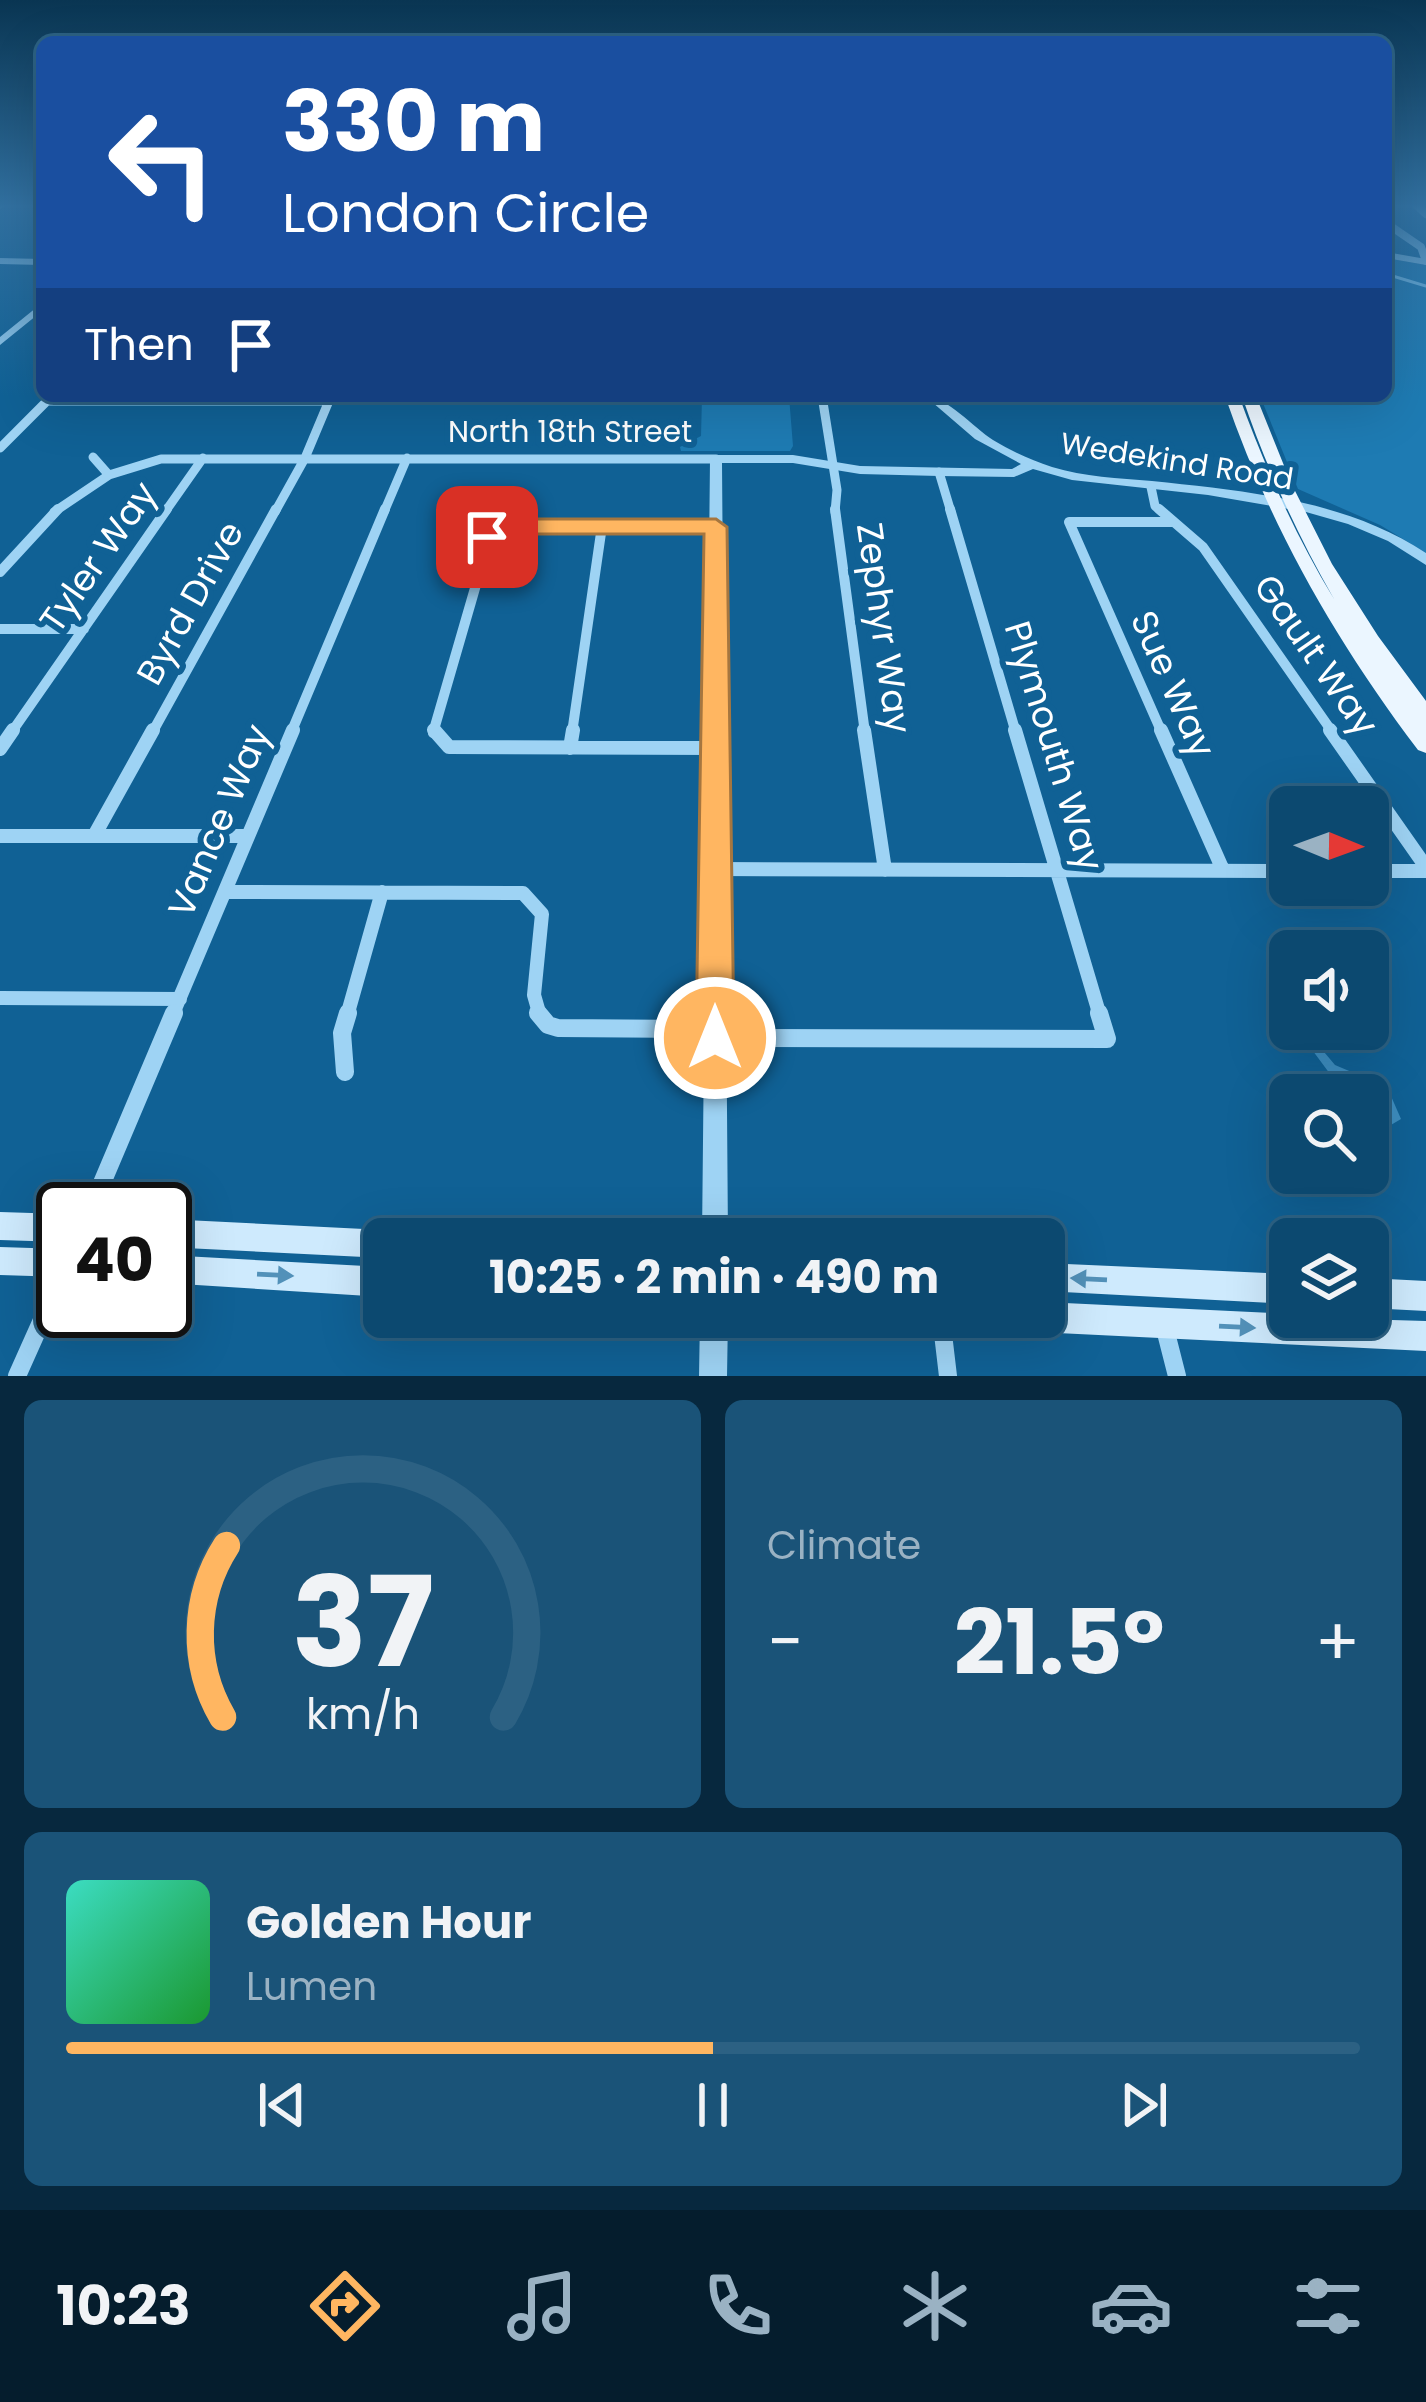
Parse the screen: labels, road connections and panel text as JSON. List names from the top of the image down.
{
  "streets": {
    "street": [
      "North 18th Street",
      "Wedekind Road",
      "Tyler Way",
      "Byrd Drive",
      "Zephyr Way",
      "Gault Way",
      "Sue Way",
      "Plymouth Way",
      "Vance Way"
    ]
  },
  "crossings": [
    ["North 18th Street", "Wedekind Road"],
    ["North 18th Street", "Tyler Way"],
    ["North 18th Street", "Byrd Drive"],
    ["North 18th Street", "Zephyr Way"],
    ["North 18th Street", "Plymouth Way"],
    ["North 18th Street", "Vance Way"],
    ["Wedekind Road", "Gault Way"],
    ["Gault Way", "Sue Way"]
  ],
  "north": "right",
  "page": {
    "turn": ["330 m", "London Circle"],
    "then": "Then",
    "limit": "40",
    "trip": "10:25 · 2 min · 490 m",
    "tile": "Climate",
    "heat": ["−", "21.5°", "+"],
    "song": ["Golden Hour", "Lumen"],
    "tabs": "10:23",
    "gauge": ["37", "km/h"]
  }
}
